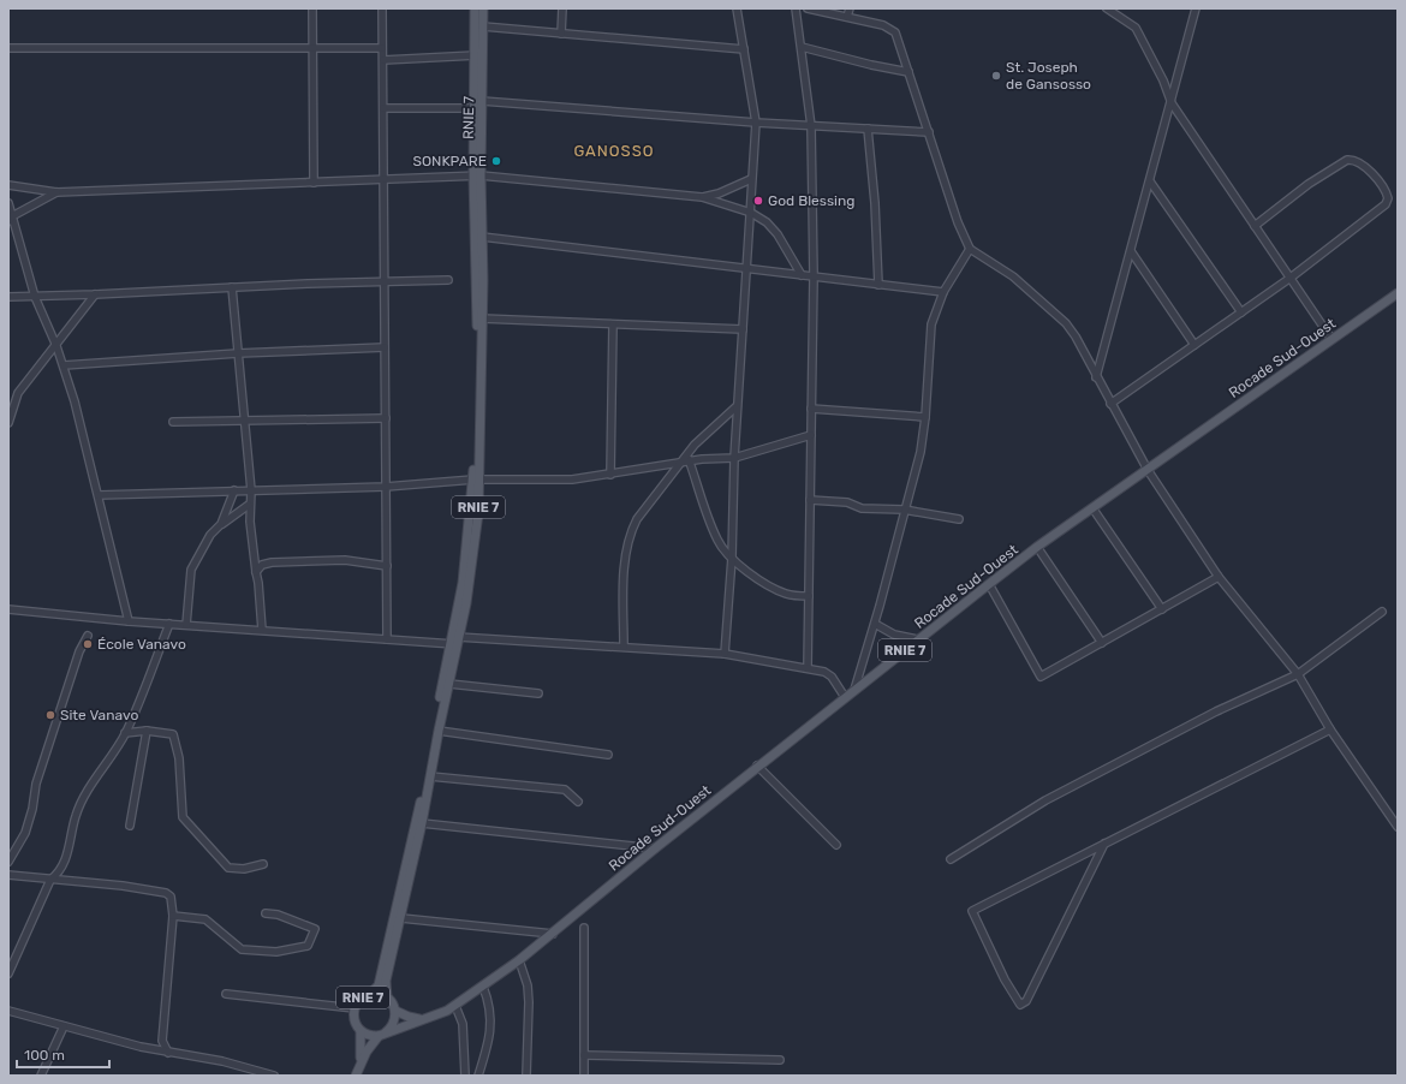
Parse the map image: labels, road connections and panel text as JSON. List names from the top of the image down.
{
  "streets": {
    "main road": ["RNIE 7", "Rocade Sud-Ouest"]
  },
  "crossings": [
    ["RNIE 7", "Rocade Sud-Ouest"]
  ],
  "districts": ["GANOSSO"],
  "places": [
    "St. Joseph de Gansosso",
    "SONKPARE",
    "God Blessing",
    "École Vanavo",
    "Site Vanavo"
  ],
  "scale_bar": "100 m"
}
